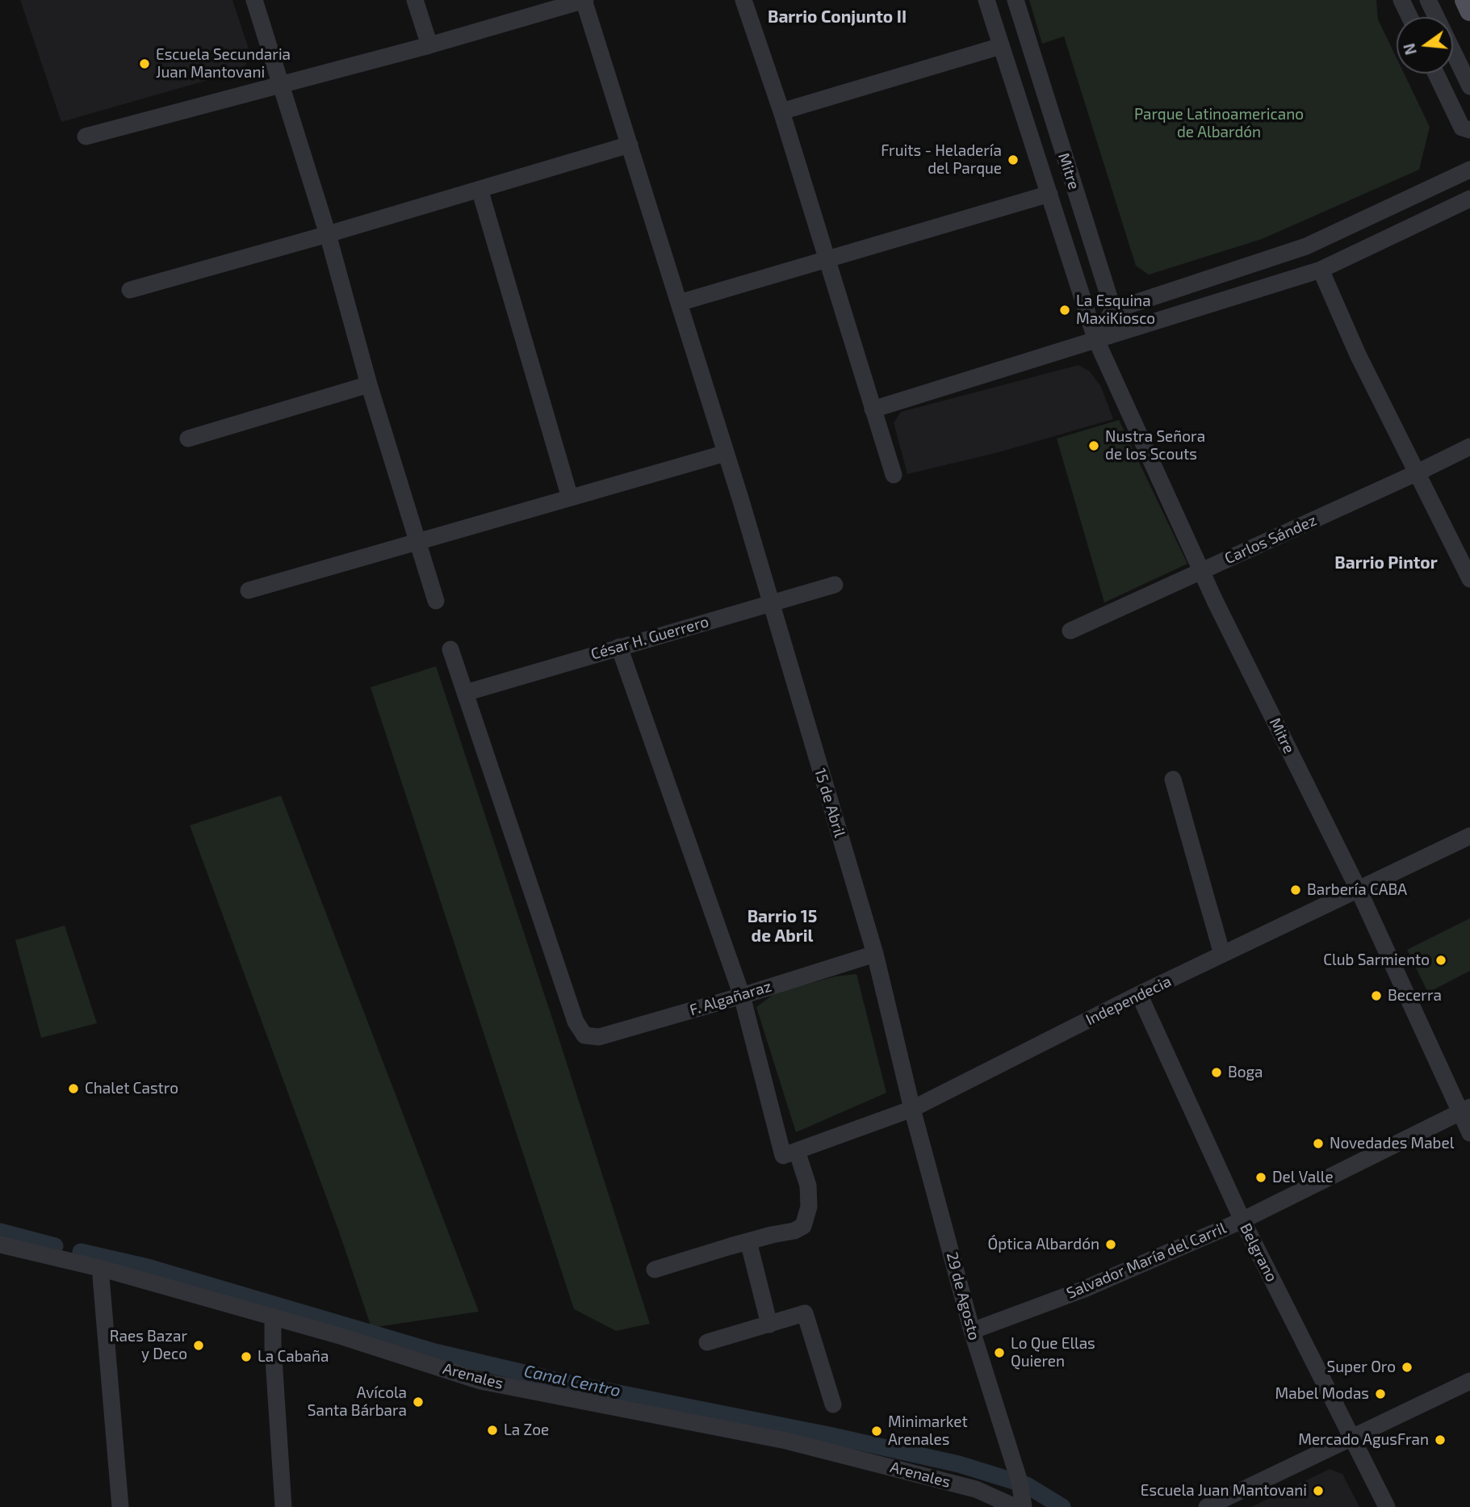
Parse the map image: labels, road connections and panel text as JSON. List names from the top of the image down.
{
  "streets": {
    "street": [
      "Mitre",
      "Carlos Sández",
      "César H. Guerrero",
      "15 de Abril",
      "F. Algañaraz",
      "Independecia",
      "Belgrano",
      "Salvador María del Carril",
      "29 de Agosto",
      "Arenales"
    ]
  },
  "crossings": [
    ["Mitre", "Carlos Sández"],
    ["Mitre", "Independecia"],
    ["Mitre", "Salvador María del Carril"],
    ["César H. Guerrero", "15 de Abril"],
    ["César H. Guerrero", "F. Algañaraz"],
    ["15 de Abril", "F. Algañaraz"],
    ["15 de Abril", "Independecia"],
    ["15 de Abril", "29 de Agosto"],
    ["Independecia", "Belgrano"],
    ["Independecia", "29 de Agosto"],
    ["Belgrano", "Salvador María del Carril"],
    ["Salvador María del Carril", "29 de Agosto"]
  ],
  "districts": ["Barrio Conjunto II", "Barrio Pintor", "Barrio 15 de Abril"],
  "water": ["Canal Centro"],
  "parks": ["Parque Latinoamericano de Albardón"],
  "places": [
    "Escuela Secundaria Juan Mantovani",
    "Fruits - Heladería del Parque",
    "La Esquina MaxiKiosco",
    "Nustra Señora de los Scouts",
    "Barbería CABA",
    "Club Sarmiento",
    "Becerra",
    "Boga",
    "Chalet Castro",
    "Novedades Mabel",
    "Del Valle",
    "Óptica Albardón",
    "Raes Bazar y Deco",
    "Lo Que Ellas Quieren",
    "La Cabaña",
    "Super Oro",
    "Mabel Modas",
    "Avícola Santa Bárbara",
    "La Zoe",
    "Minimarket Arenales",
    "Mercado AgusFran",
    "Escuela Juan Mantovani"
  ],
  "north": "left"
}
